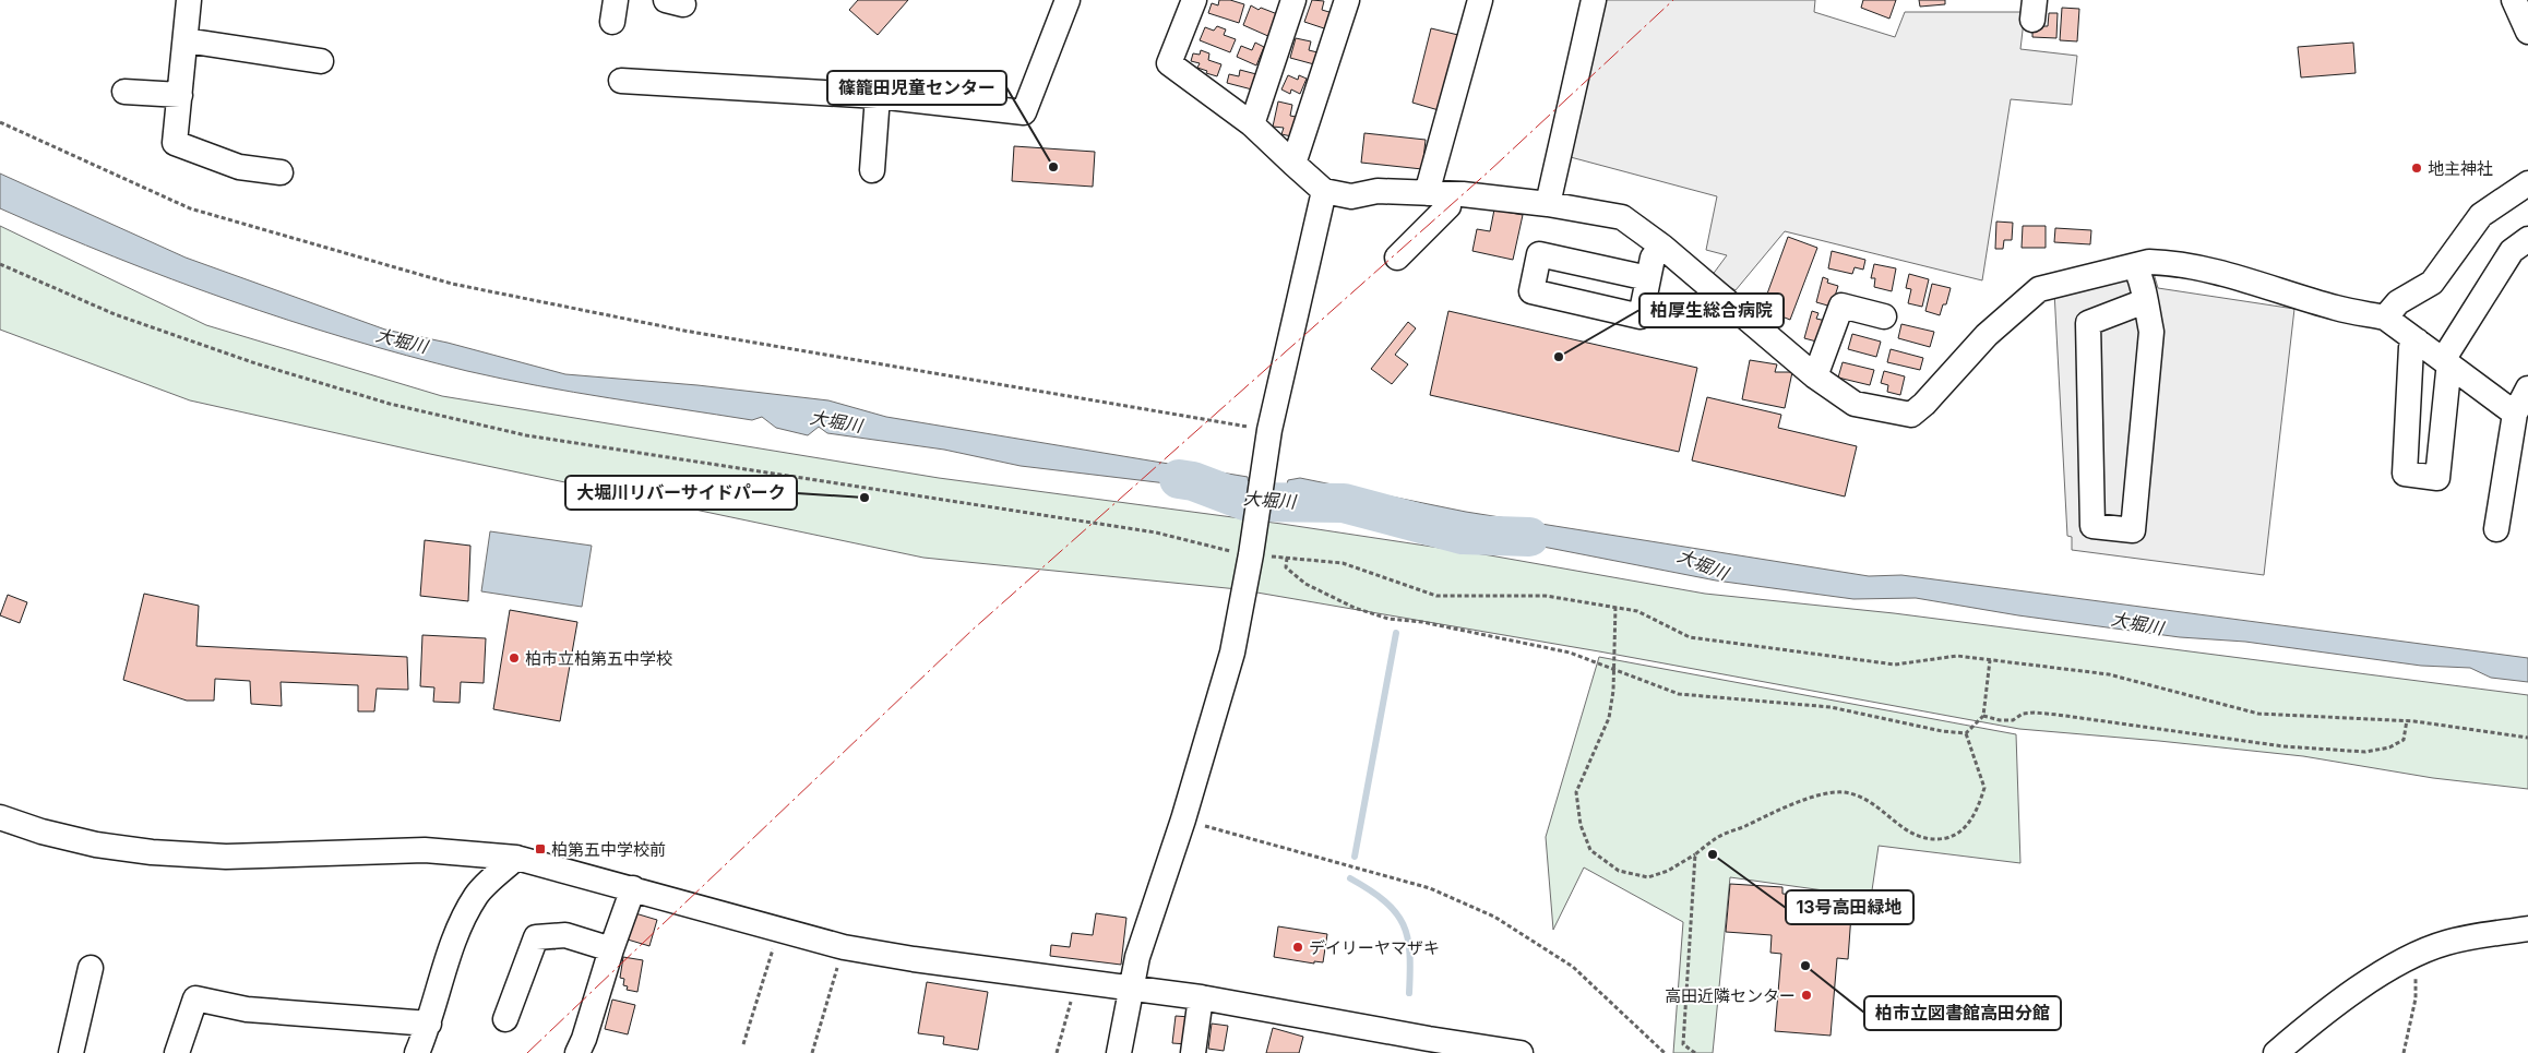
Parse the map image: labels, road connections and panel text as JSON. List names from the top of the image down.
{
  "water": ["大堀川"],
  "places": {
    "other": [
      "篠籠田児童センター",
      "地主神社",
      "柏厚生総合病院",
      "大堀川リバーサイドパーク",
      "柏市立柏第五中学校",
      "13号高田緑地",
      "デイリーヤマザキ",
      "柏市立図書館高田分館",
      "高田近隣センター"
    ],
    "transit": ["柏第五中学校前"]
  }
}
